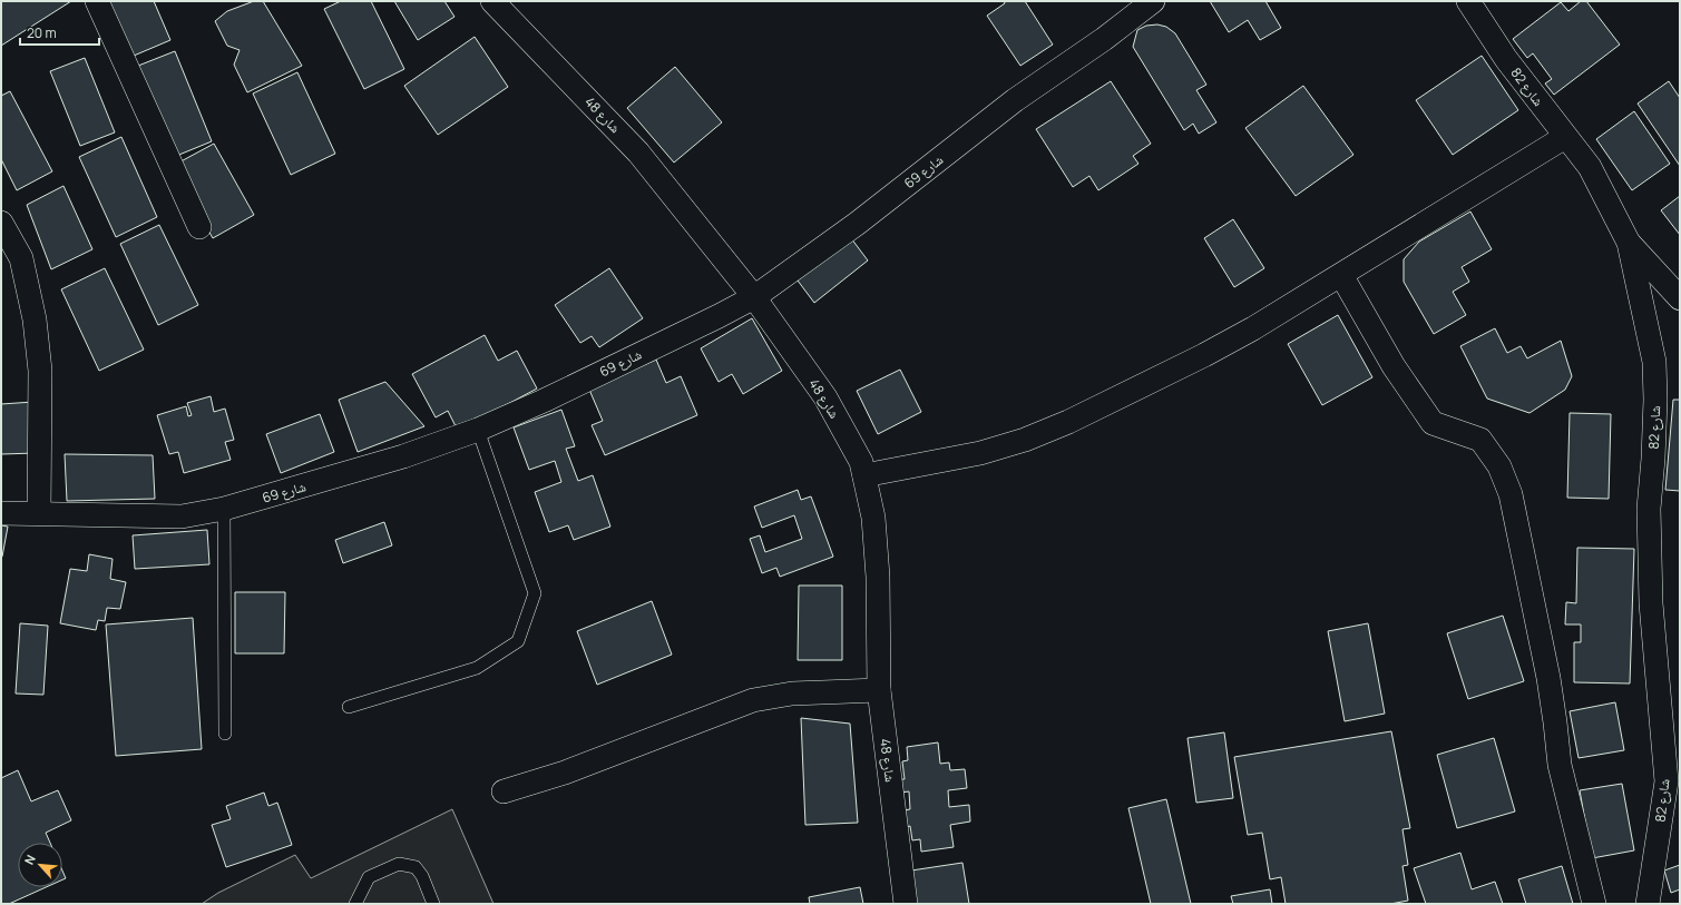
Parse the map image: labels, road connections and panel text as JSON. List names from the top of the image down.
{
  "streets": {
    "street": ["شارع 82", "شارع 48", "شارع 69"]
  },
  "crossings": [
    ["شارع 48", "شارع 69"]
  ],
  "scale_bar": "20 m",
  "north": "top left"
}
